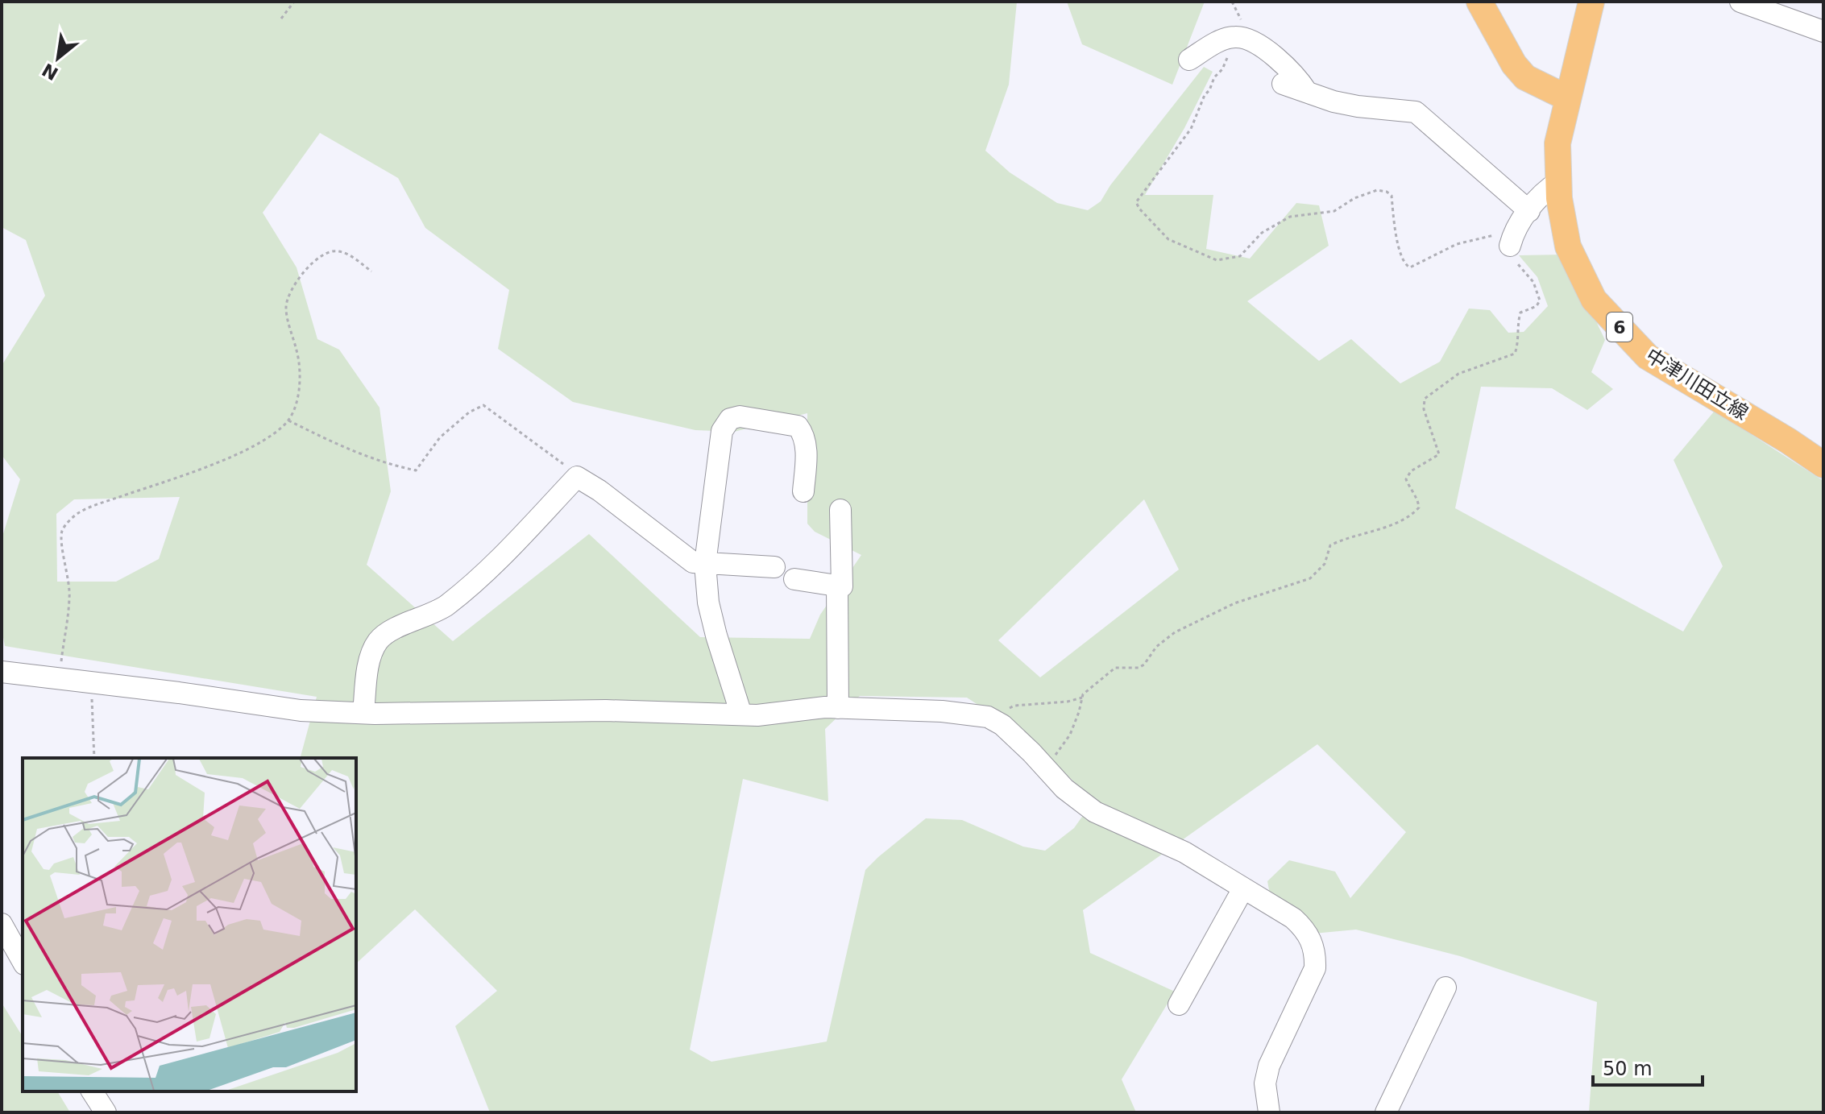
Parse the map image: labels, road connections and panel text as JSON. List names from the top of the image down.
{
  "streets": {
    "main road": ["6", "中津川田立線"]
  },
  "scale_bar": "50 m",
  "north": "bottom left"
}
